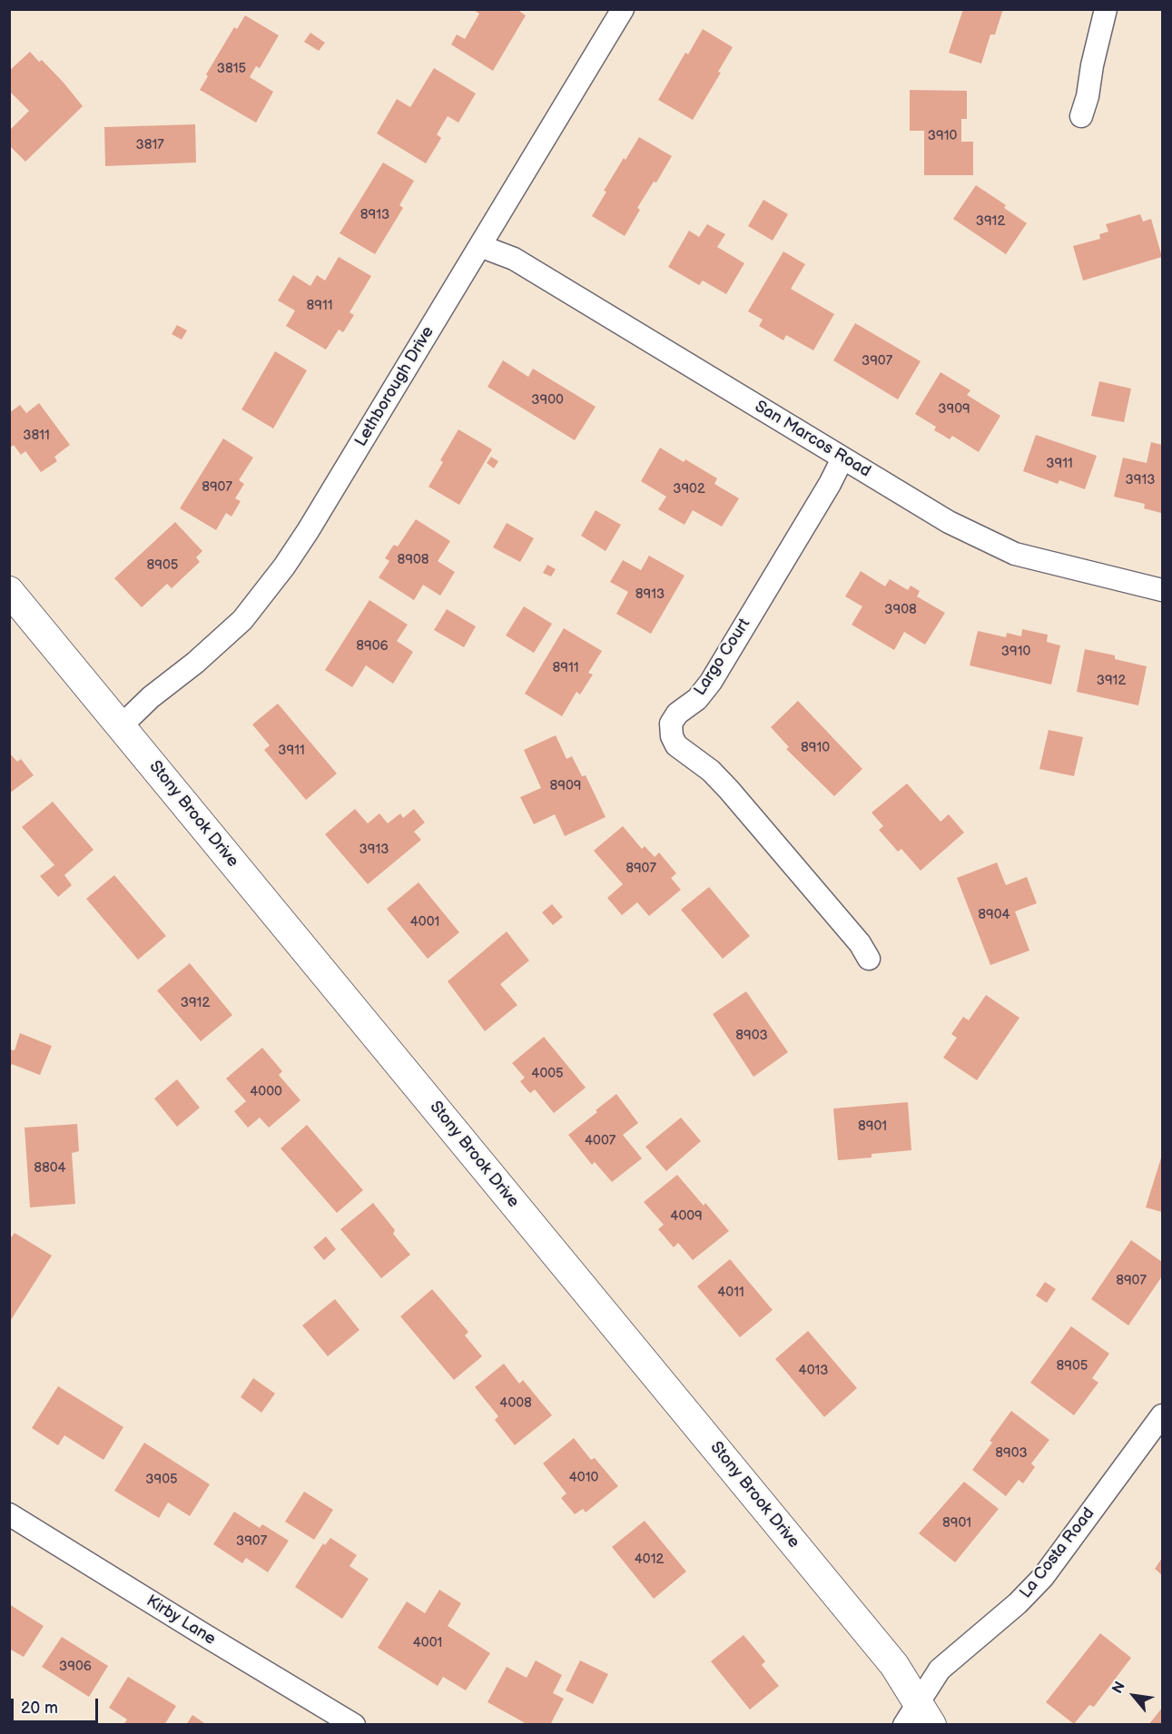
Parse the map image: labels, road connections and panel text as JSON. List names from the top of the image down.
{
  "streets": {
    "street": [
      "Lethborough Drive",
      "San Marcos Road",
      "Largo Court",
      "Stony Brook Drive",
      "La Costa Road",
      "Kirby Lane"
    ]
  },
  "crossings": [
    ["Lethborough Drive", "San Marcos Road"],
    ["Lethborough Drive", "Stony Brook Drive"],
    ["San Marcos Road", "Largo Court"],
    ["Stony Brook Drive", "La Costa Road"]
  ],
  "house_numbers": [
    "3815",
    "3910",
    "3817",
    "8913",
    "3912",
    "8911",
    "3907",
    "3900",
    "3909",
    "3811",
    "3911",
    "3913",
    "8907",
    "3902",
    "8908",
    "8905",
    "8913",
    "3908",
    "8906",
    "3910",
    "8911",
    "3912",
    "8910",
    "3911",
    "8909",
    "3913",
    "8907",
    "8904",
    "4001",
    "3912",
    "8903",
    "4005",
    "4000",
    "8901",
    "4007",
    "8804",
    "4009",
    "8907",
    "4011",
    "8905",
    "4013",
    "4008",
    "8903",
    "4010",
    "3905",
    "8901",
    "3907",
    "4012",
    "4001",
    "3906"
  ],
  "scale_bar": "20 m",
  "north": "top left"
}
